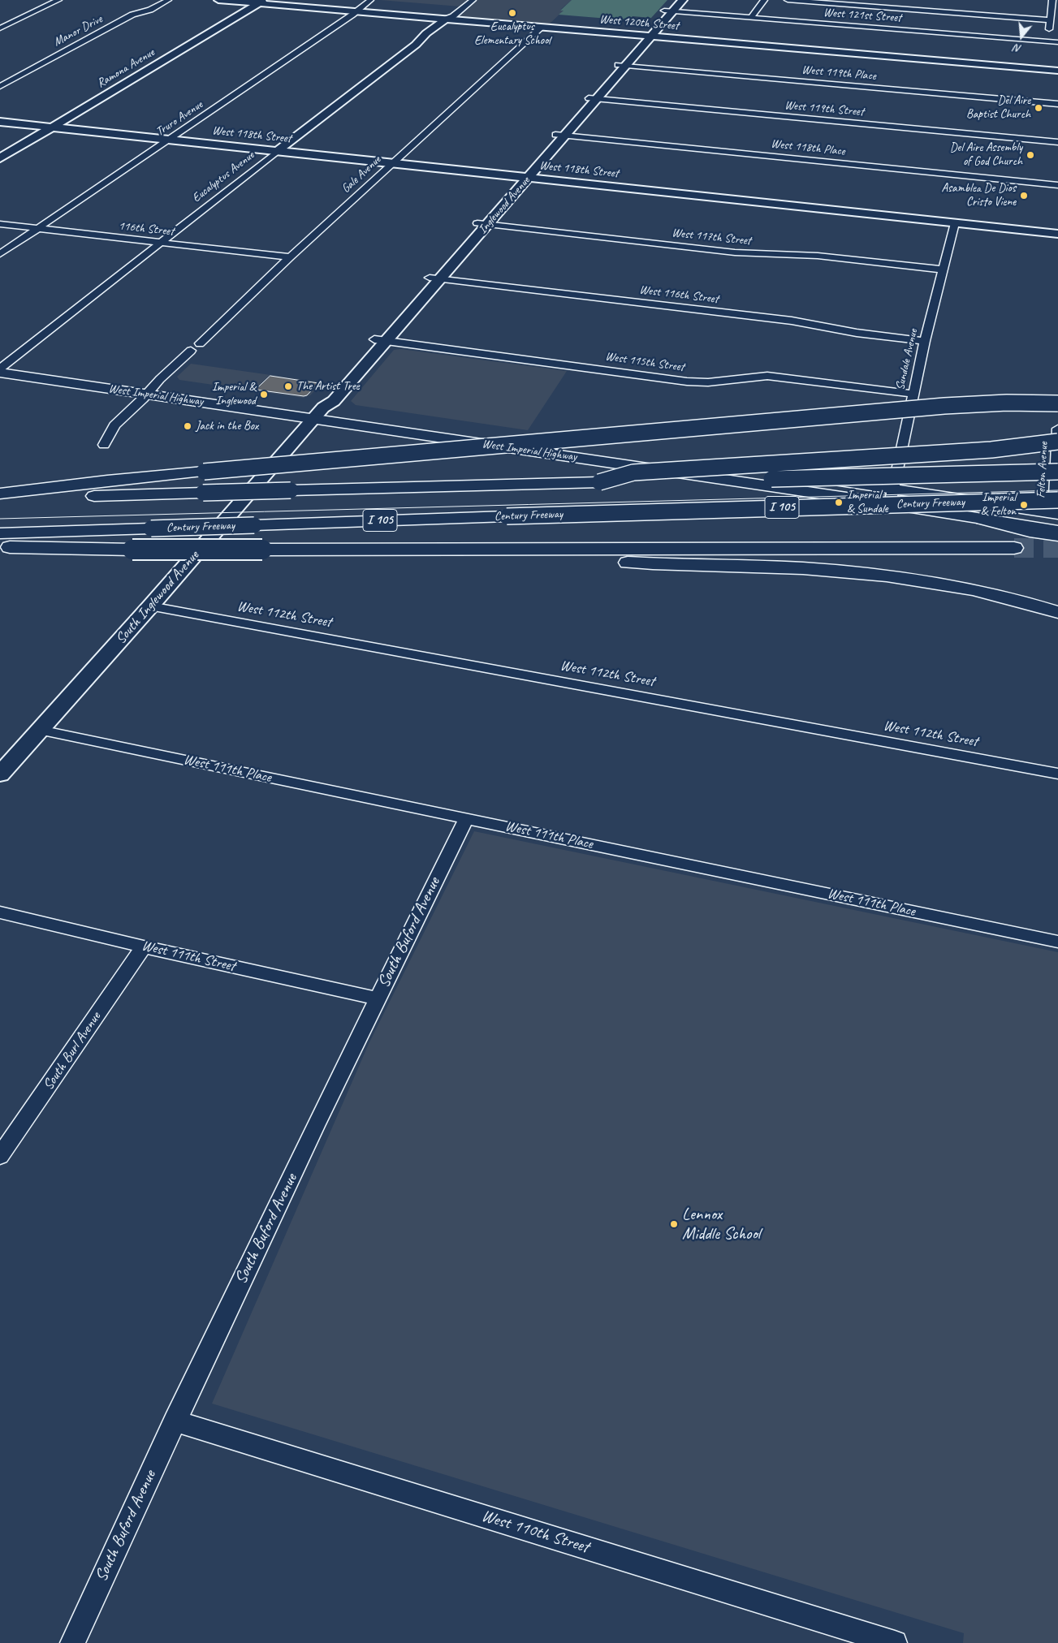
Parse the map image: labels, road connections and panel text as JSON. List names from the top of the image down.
{
  "streets": {
    "main road": [
      "West 120th Street",
      "Inglewood Avenue",
      "West Imperial Highway",
      "Century Freeway",
      "I 105"
    ],
    "street": [
      "West 121st Street",
      "Manor Drive",
      "Ramona Avenue",
      "West 119th Place",
      "West 119th Street",
      "Truro Avenue",
      "West 118th Street",
      "West 118th Place",
      "Gale Avenue",
      "Eucalyptus Avenue",
      "116th Street",
      "West 117th Street",
      "West 116th Street",
      "Sundale Avenue",
      "West 115th Street",
      "Felton Avenue",
      "South Inglewood Avenue",
      "West 112th Street",
      "West 111th Place",
      "South Buford Avenue",
      "West 111th Street",
      "South Burl Avenue",
      "West 110th Street"
    ]
  },
  "crossings": [
    ["West 121st Street", "Inglewood Avenue"],
    ["West 120th Street", "Ramona Avenue"],
    ["West 120th Street", "Truro Avenue"],
    ["West 120th Street", "Gale Avenue"],
    ["West 120th Street", "Eucalyptus Avenue"],
    ["West 120th Street", "Inglewood Avenue"],
    ["Ramona Avenue", "West 118th Street"],
    ["West 119th Place", "Inglewood Avenue"],
    ["West 119th Street", "Inglewood Avenue"],
    ["Truro Avenue", "West 118th Street"],
    ["Truro Avenue", "116th Street"],
    ["West 118th Street", "Gale Avenue"],
    ["West 118th Street", "Eucalyptus Avenue"],
    ["West 118th Street", "Inglewood Avenue"],
    ["West 118th Street", "Sundale Avenue"],
    ["West 118th Place", "Inglewood Avenue"],
    ["Gale Avenue", "116th Street"],
    ["Eucalyptus Avenue", "116th Street"],
    ["Eucalyptus Avenue", "West Imperial Highway"],
    ["Inglewood Avenue", "West 117th Street"],
    ["Inglewood Avenue", "West 116th Street"],
    ["Inglewood Avenue", "West 115th Street"],
    ["Inglewood Avenue", "West Imperial Highway"],
    ["Inglewood Avenue", "South Inglewood Avenue"],
    ["West 117th Street", "Sundale Avenue"],
    ["West 116th Street", "Sundale Avenue"],
    ["Sundale Avenue", "West 115th Street"],
    ["Sundale Avenue", "West Imperial Highway"],
    ["West Imperial Highway", "Felton Avenue"],
    ["West Imperial Highway", "Century Freeway"],
    ["West Imperial Highway", "South Inglewood Avenue"],
    ["Felton Avenue", "Century Freeway"],
    ["South Inglewood Avenue", "West 112th Street"],
    ["South Inglewood Avenue", "West 111th Place"],
    ["West 111th Place", "South Buford Avenue"],
    ["South Buford Avenue", "West 111th Street"],
    ["South Buford Avenue", "West 110th Street"],
    ["West 111th Street", "South Burl Avenue"]
  ],
  "places": [
    "Eucalyptus Elementary School",
    "Del Aire Baptist Church",
    "Del Aire Assembly of God Church",
    "Asamblea De Dios Cristo Viene",
    "The Artist Tree",
    "Imperial & Inglewood",
    "Jack in the Box",
    "Imperial & Sundale",
    "Imperial & Felton",
    "Lennox Middle School"
  ],
  "north": "bottom"
}
